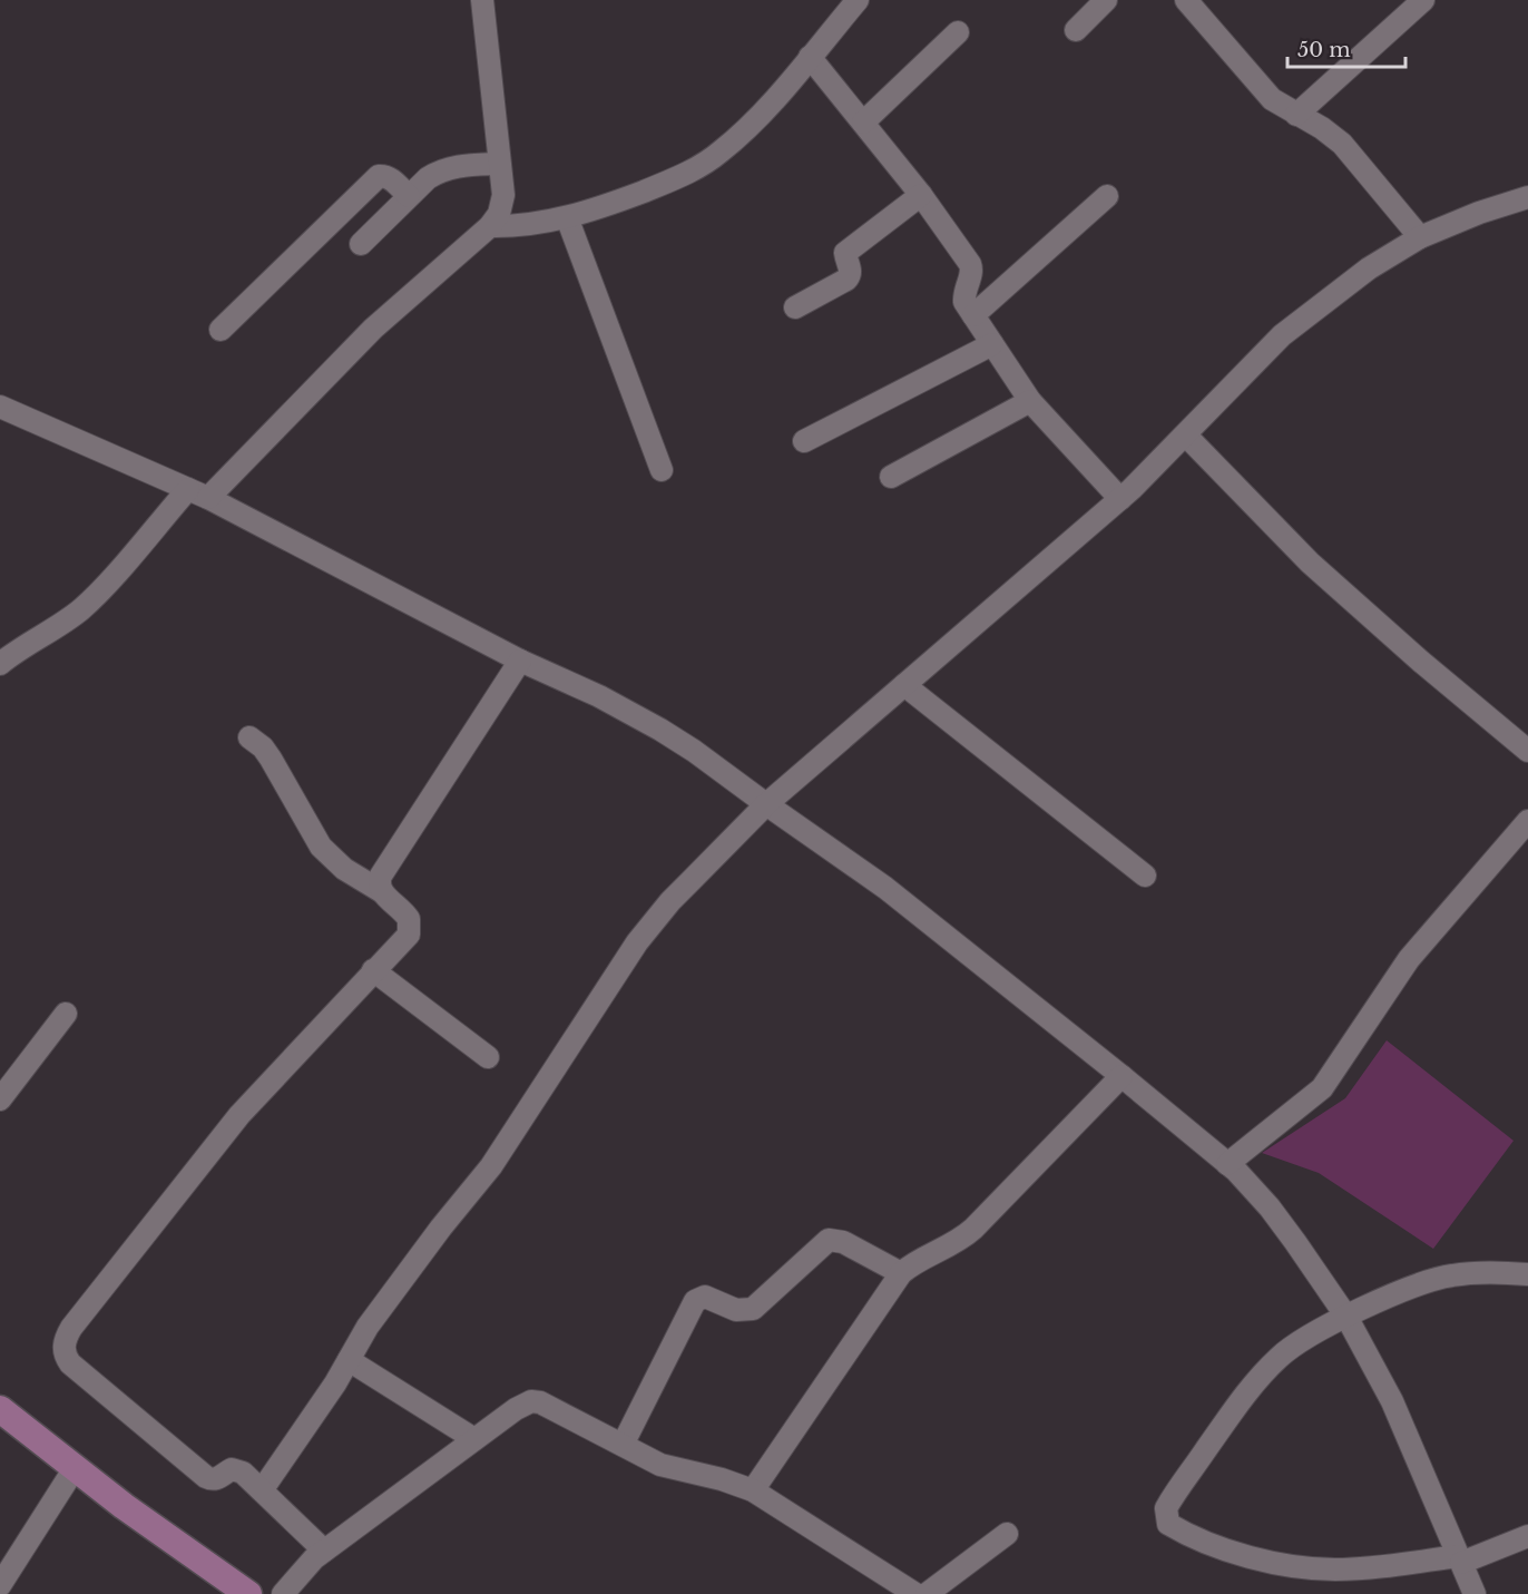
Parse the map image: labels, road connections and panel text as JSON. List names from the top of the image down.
{
  "scale_bar": "50 m"
}
